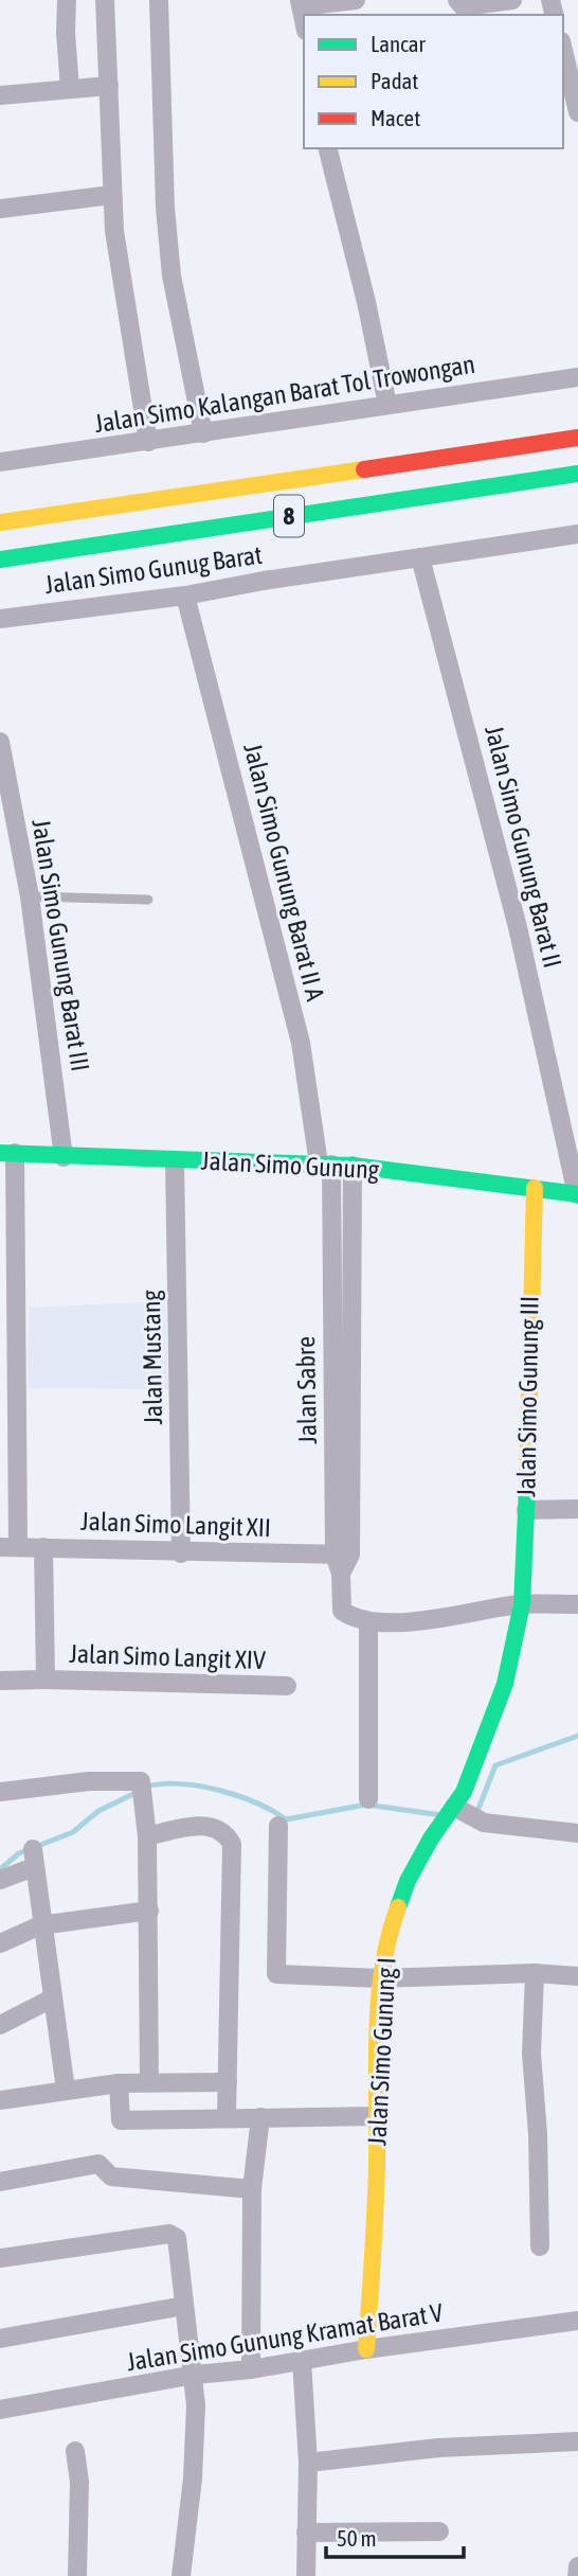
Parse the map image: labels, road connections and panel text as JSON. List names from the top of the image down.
{
  "streets": {
    "main road": [
      "8",
      "Jalan Simo Gunung",
      "Jalan Simo Gunung III",
      "Jalan Simo Gunung I"
    ],
    "street": [
      "Jalan Simo Kalangan Barat Tol Trowongan",
      "Jalan Simo Gunug Barat",
      "Jalan Simo Gunung Barat II",
      "Jalan Simo Gunung Barat II A",
      "Jalan Simo Gunung Barat III",
      "Jalan Mustang",
      "Jalan Sabre",
      "Jalan Simo Langit XII",
      "Jalan Simo Langit XIV",
      "Jalan Simo Gunung Kramat Barat V"
    ]
  },
  "crossings": [
    ["Jalan Simo Gunug Barat", "Jalan Simo Gunung Barat II"],
    ["Jalan Simo Gunug Barat", "Jalan Simo Gunung Barat II A"],
    ["Jalan Simo Gunung Barat II", "Jalan Simo Gunung"],
    ["Jalan Simo Gunung Barat II A", "Jalan Simo Gunung"],
    ["Jalan Simo Gunung Barat II A", "Jalan Sabre"],
    ["Jalan Simo Gunung Barat III", "Jalan Simo Gunung"],
    ["Jalan Simo Gunung", "Jalan Mustang"],
    ["Jalan Simo Gunung", "Jalan Sabre"],
    ["Jalan Simo Gunung", "Jalan Simo Gunung III"],
    ["Jalan Mustang", "Jalan Simo Langit XII"],
    ["Jalan Sabre", "Jalan Simo Langit XII"],
    ["Jalan Simo Gunung III", "Jalan Simo Gunung I"],
    ["Jalan Simo Langit XII", "Jalan Simo Langit XIV"],
    ["Jalan Simo Gunung I", "Jalan Simo Gunung Kramat Barat V"]
  ],
  "legend": ["Lancar", "Padat", "Macet"],
  "scale_bar": "50 m"
}
